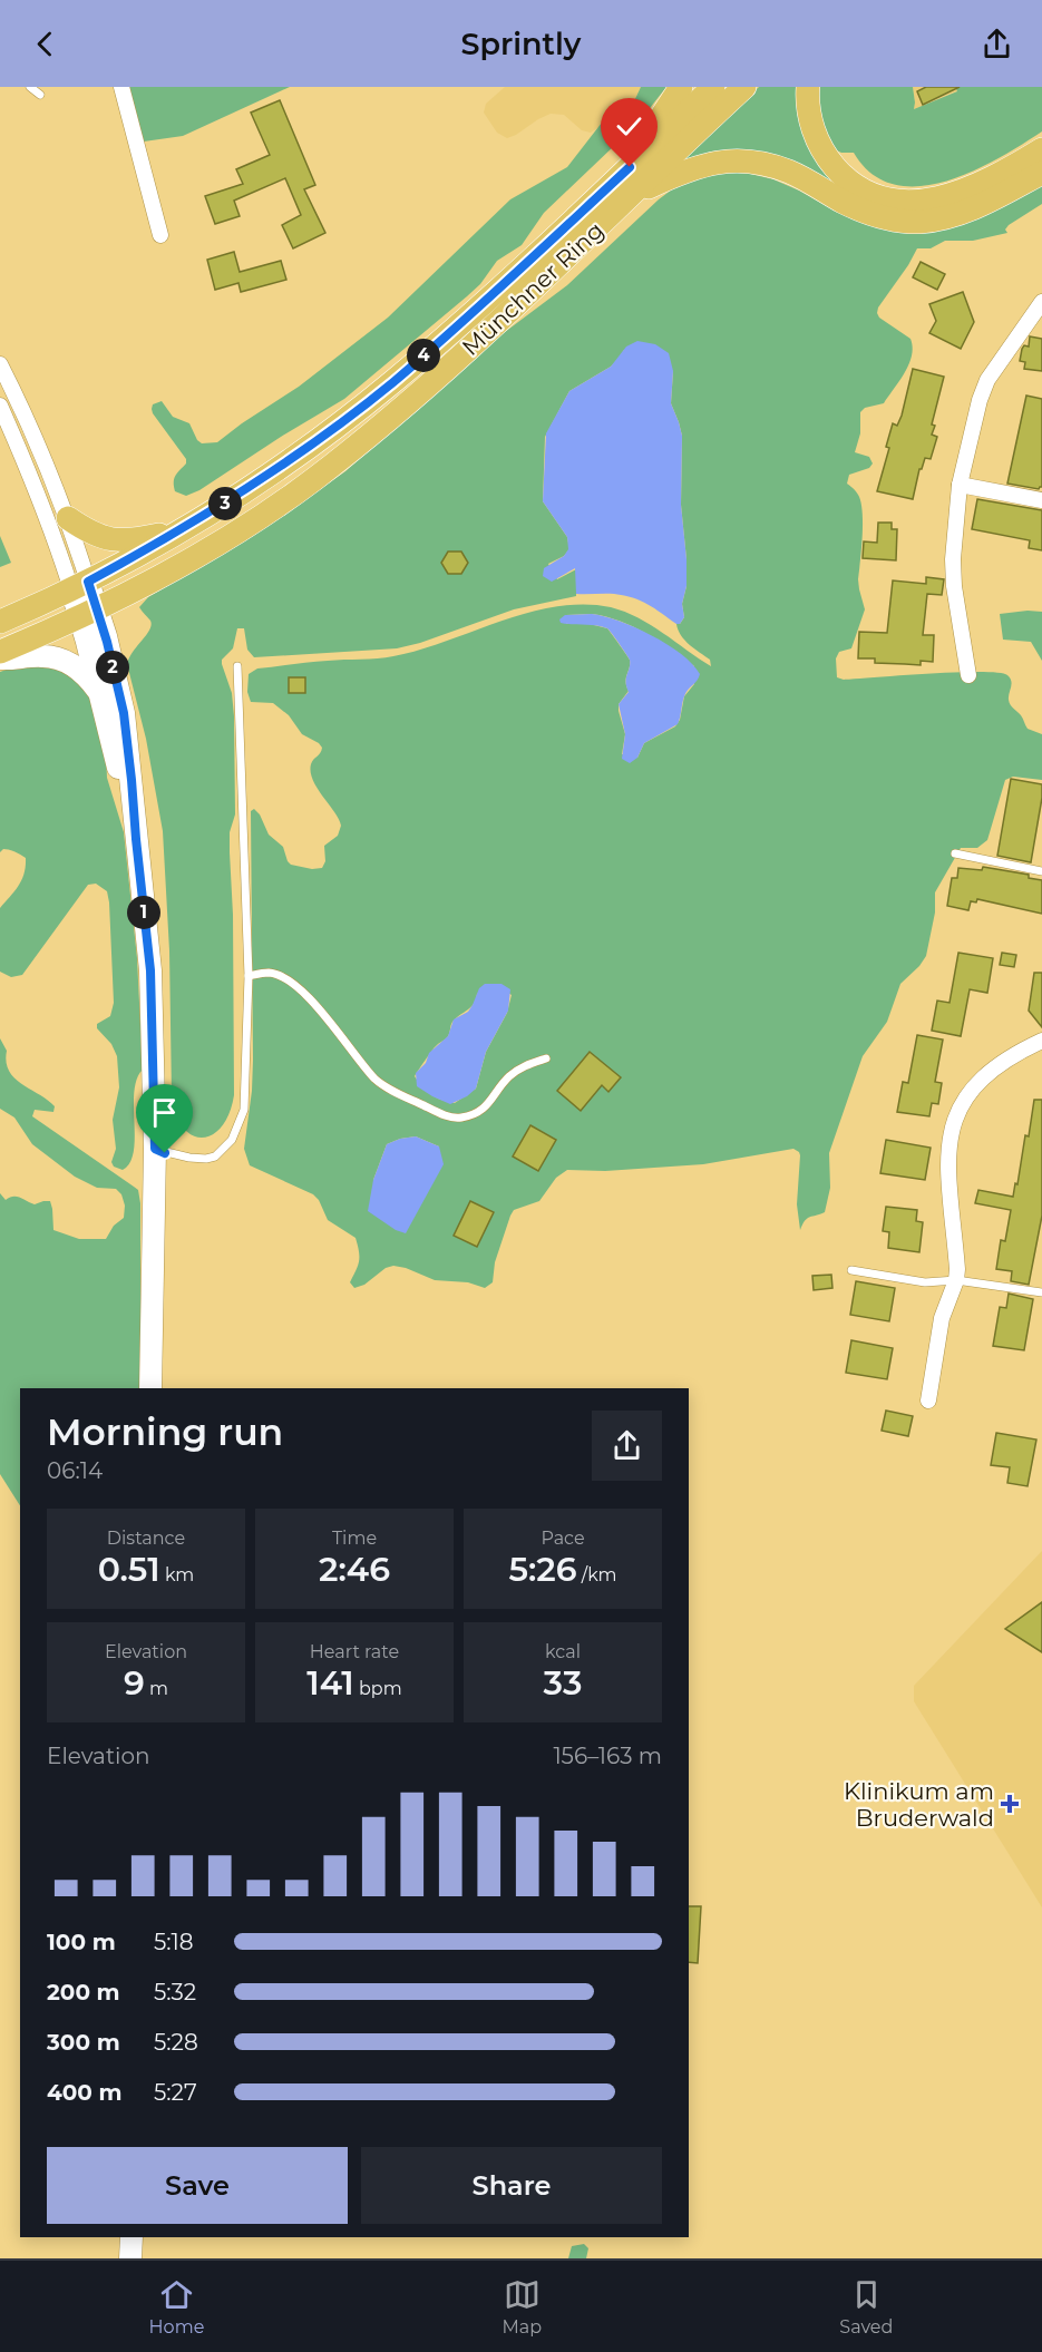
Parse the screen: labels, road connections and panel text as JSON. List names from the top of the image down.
{
  "streets": {
    "main road": ["Münchner Ring"]
  },
  "places": {
    "health": ["Klinikum am Bruderwald"]
  },
  "page": {
    "header": "Sprintly",
    "pins": [
      "4",
      "3",
      "2",
      "1"
    ],
    "heading": ["Morning run", "06:14"],
    "stats": [
      ["Distance", "0.51 km"],
      ["Time", "2:46"],
      ["Pace", "5:26 /km"],
      ["Elevation", "9 m"],
      ["Heart rate", "141 bpm"],
      ["kcal", "33"]
    ],
    "chart": ["Elevation", "156–163 m"],
    "list": [
      {
        "name": "100 m",
        "note": "5:18"
      },
      {
        "name": "200 m",
        "note": "5:32"
      },
      {
        "name": "300 m",
        "note": "5:28"
      },
      {
        "name": "400 m",
        "note": "5:27"
      }
    ],
    "buttons": ["Save", "Share"],
    "tabs": ["Home", "Map", "Saved"]
  }
}
